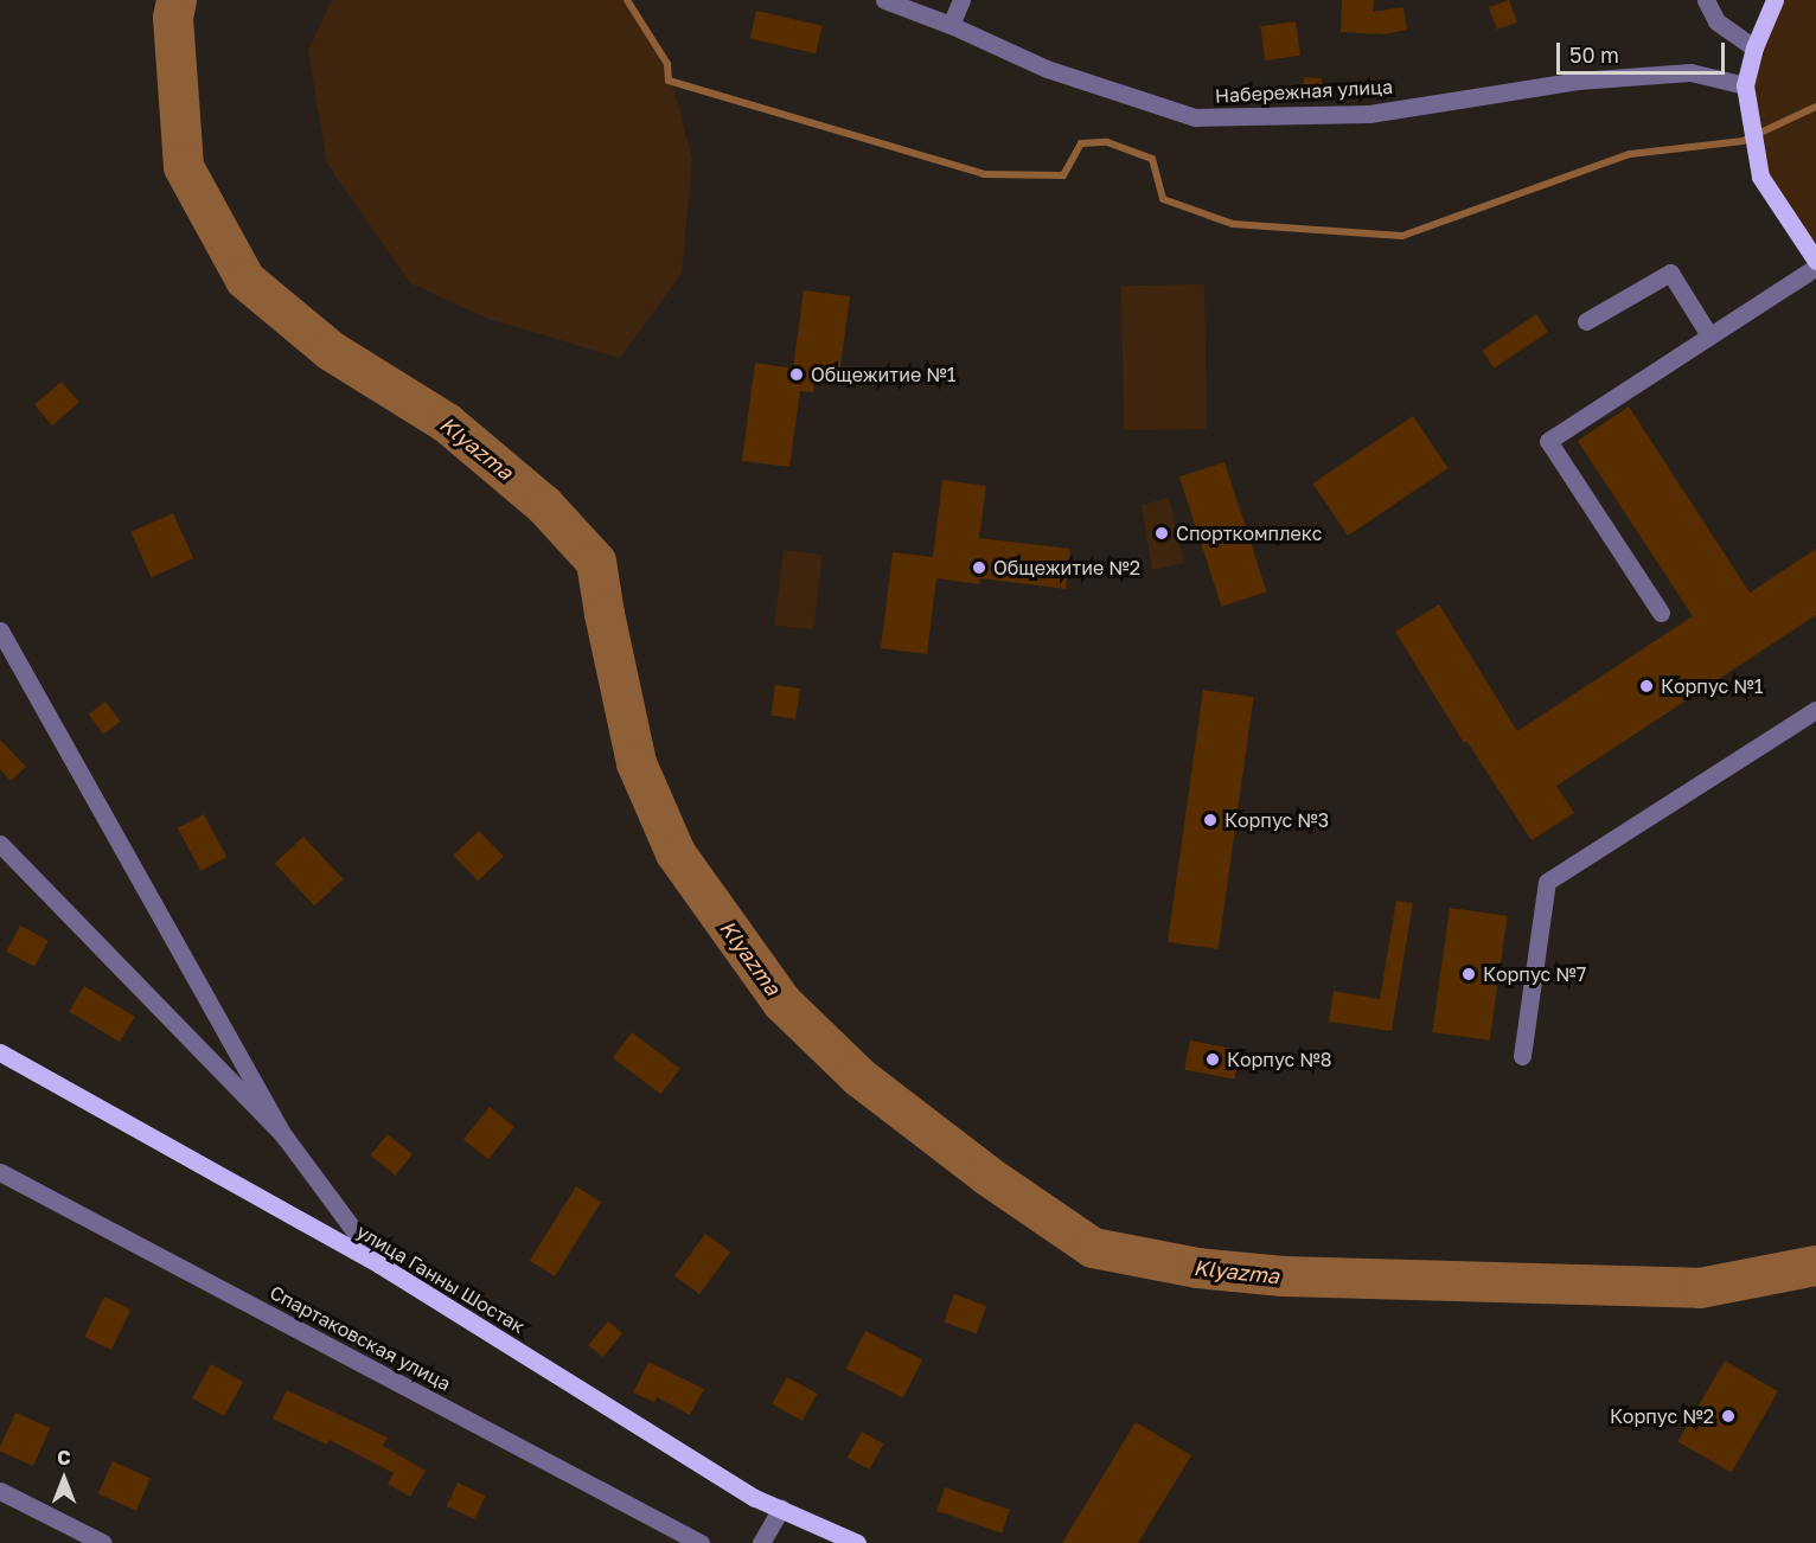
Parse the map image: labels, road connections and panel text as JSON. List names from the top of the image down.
{
  "streets": {
    "main road": ["улица Ганны Шостак"],
    "street": ["Набережная улица", "Спартаковская улица"]
  },
  "water": ["Klyazma"],
  "places": [
    "Общежитие №1",
    "Спорткомплекс",
    "Общежитие №2",
    "Корпус №1",
    "Корпус №3",
    "Корпус №7",
    "Корпус №8",
    "Корпус №2"
  ],
  "scale_bar": "50 m",
  "north": "top"
}
